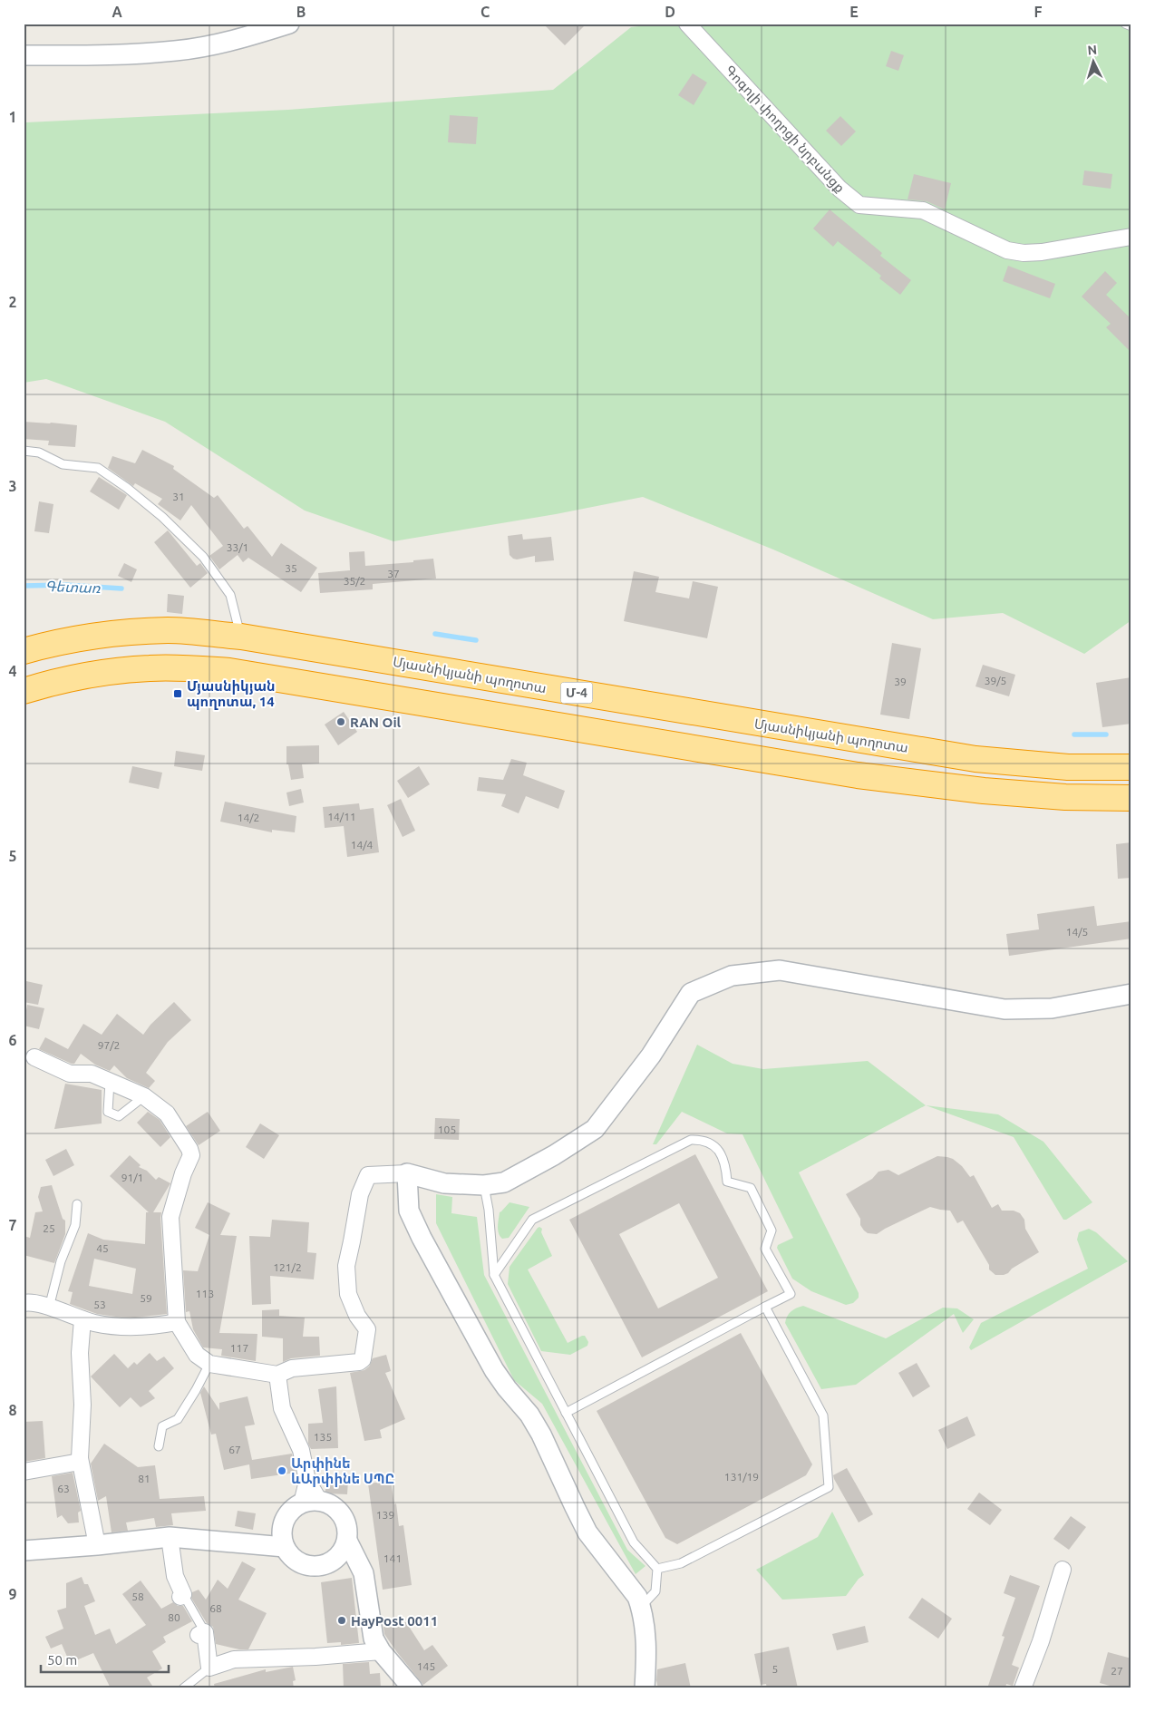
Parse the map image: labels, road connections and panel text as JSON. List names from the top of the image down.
{
  "streets": {
    "highway": ["Մյասնիկյանի պողոտա", "Մ-4"],
    "street": ["Գոգոլի փողոցի նրբանցք"]
  },
  "water": ["Գետառ"],
  "places": {
    "transit": ["Մյասնիկյան պողոտա, 14"],
    "other": ["RAN Oil", "Արփինե ևԱրփինե ՍՊԸ", "HayPost 0011"]
  },
  "house_numbers": [
    "31",
    "33/1",
    "35",
    "37",
    "35/2",
    "39/5",
    "39",
    "14/11",
    "14/2",
    "14/4",
    "14/5",
    "97/2",
    "105",
    "91/1",
    "25",
    "45",
    "121/2",
    "113",
    "59",
    "53",
    "117",
    "135",
    "67",
    "131/19",
    "81",
    "63",
    "139",
    "141",
    "58",
    "68",
    "80",
    "145",
    "5",
    "27"
  ],
  "scale_bar": "50 m",
  "north": "top",
  "grid": {
    "columns": [
      "A",
      "B",
      "C",
      "D",
      "E",
      "F"
    ],
    "rows": [
      "1",
      "2",
      "3",
      "4",
      "5",
      "6",
      "7",
      "8",
      "9"
    ]
  }
}
